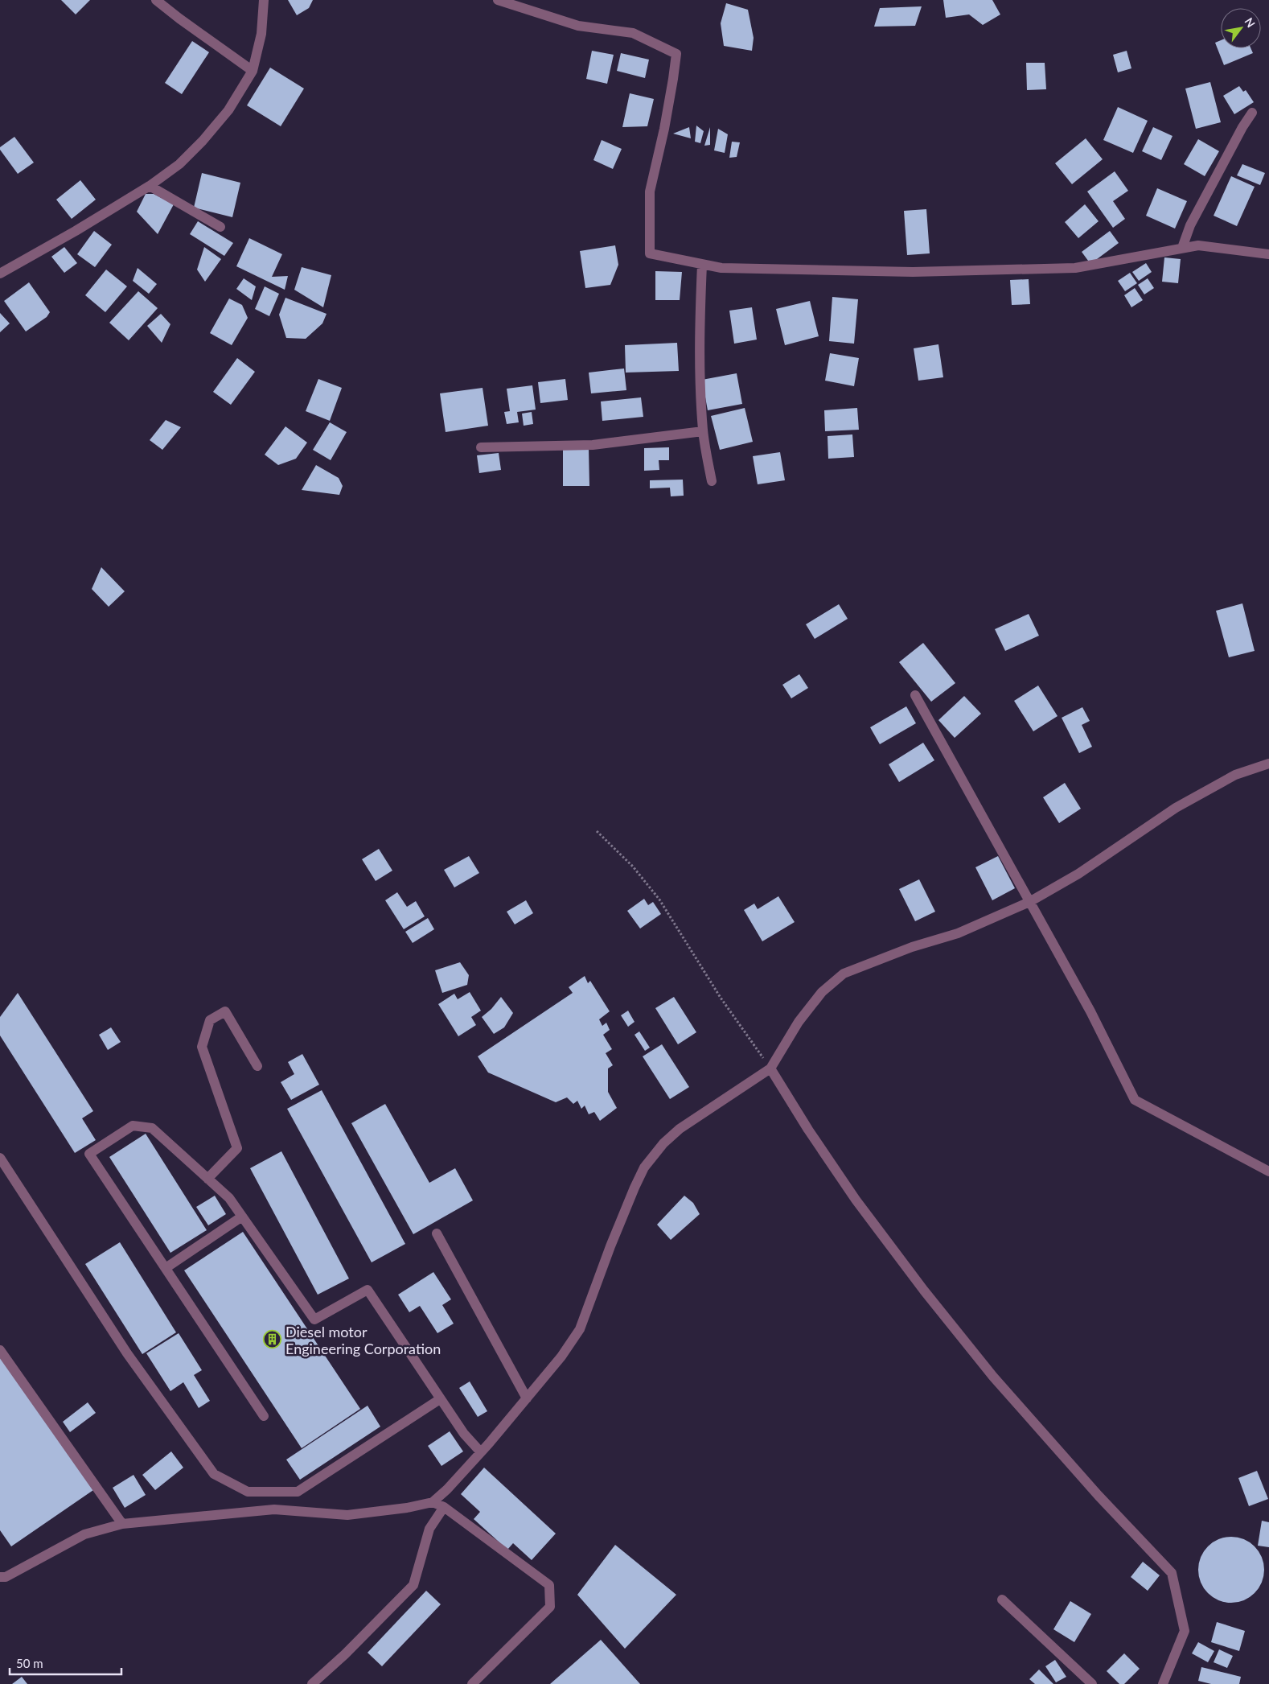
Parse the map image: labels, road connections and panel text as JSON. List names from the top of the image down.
{
  "places": {
    "building": ["Diesel motor Engineering Corporation"]
  },
  "scale_bar": "50 m",
  "north": "top right"
}
